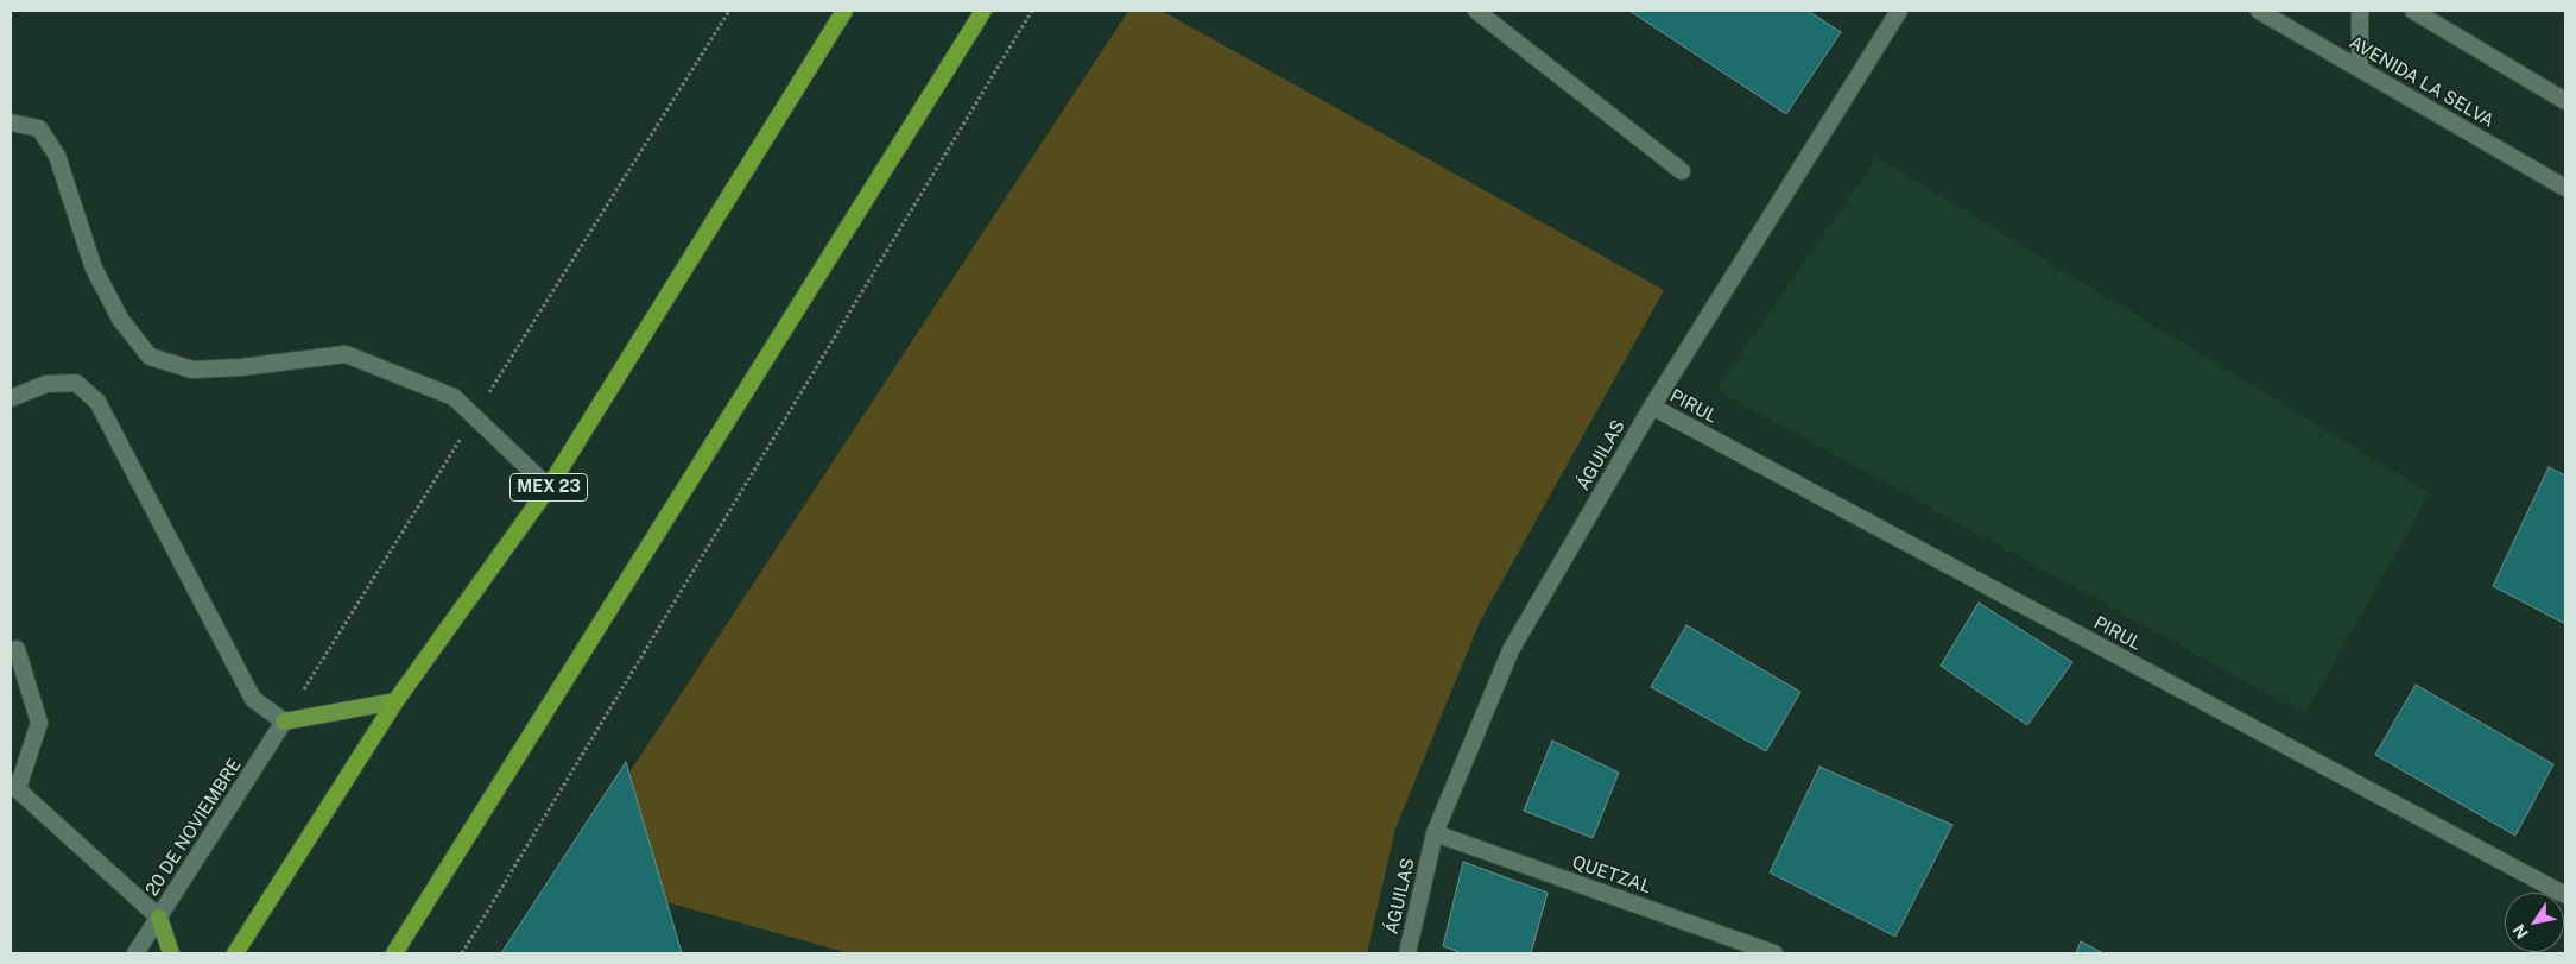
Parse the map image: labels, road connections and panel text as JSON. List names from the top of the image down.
{
  "streets": {
    "highway": ["MEX 23"],
    "street": [
      "AVENIDA LA SELVA",
      "PIRUL",
      "ÁGUILAS",
      "20 DE NOVIEMBRE",
      "QUETZAL"
    ]
  },
  "crossings": [
    ["PIRUL", "ÁGUILAS"],
    ["ÁGUILAS", "QUETZAL"]
  ],
  "north": "bottom left"
}
